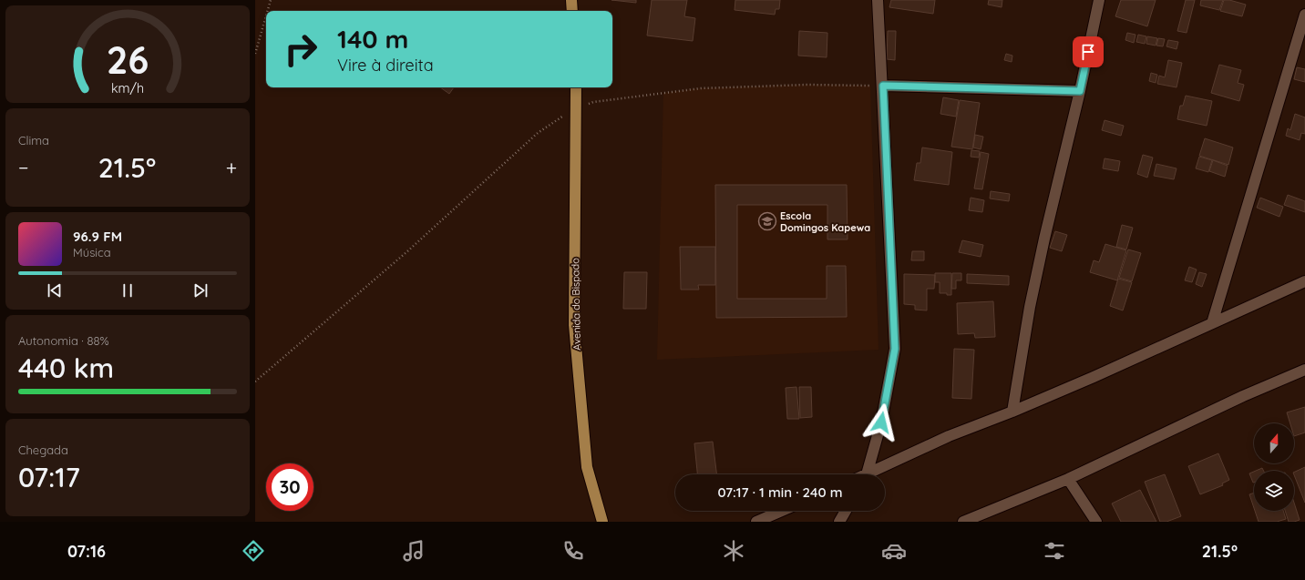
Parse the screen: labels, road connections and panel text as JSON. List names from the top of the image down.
{
  "streets": {
    "main road": ["Avenida do Bispado"]
  },
  "places": {
    "school or university": ["Escola Domingos Kapewa"]
  },
  "north": "top",
  "page": {
    "turn": ["140 m", "Vire à direita"],
    "tile": [
      "Clima",
      ["Autonomia · 88%", "440 km"],
      ["Chegada", "07:17"]
    ],
    "heat": ["−", "21.5°", "+"],
    "song": ["96.9 FM", "Música"],
    "limit": "30",
    "trip": "07:17 · 1 min · 240 m",
    "tabs": ["07:16", "21.5°"],
    "gauge": ["26", "km/h"]
  }
}
